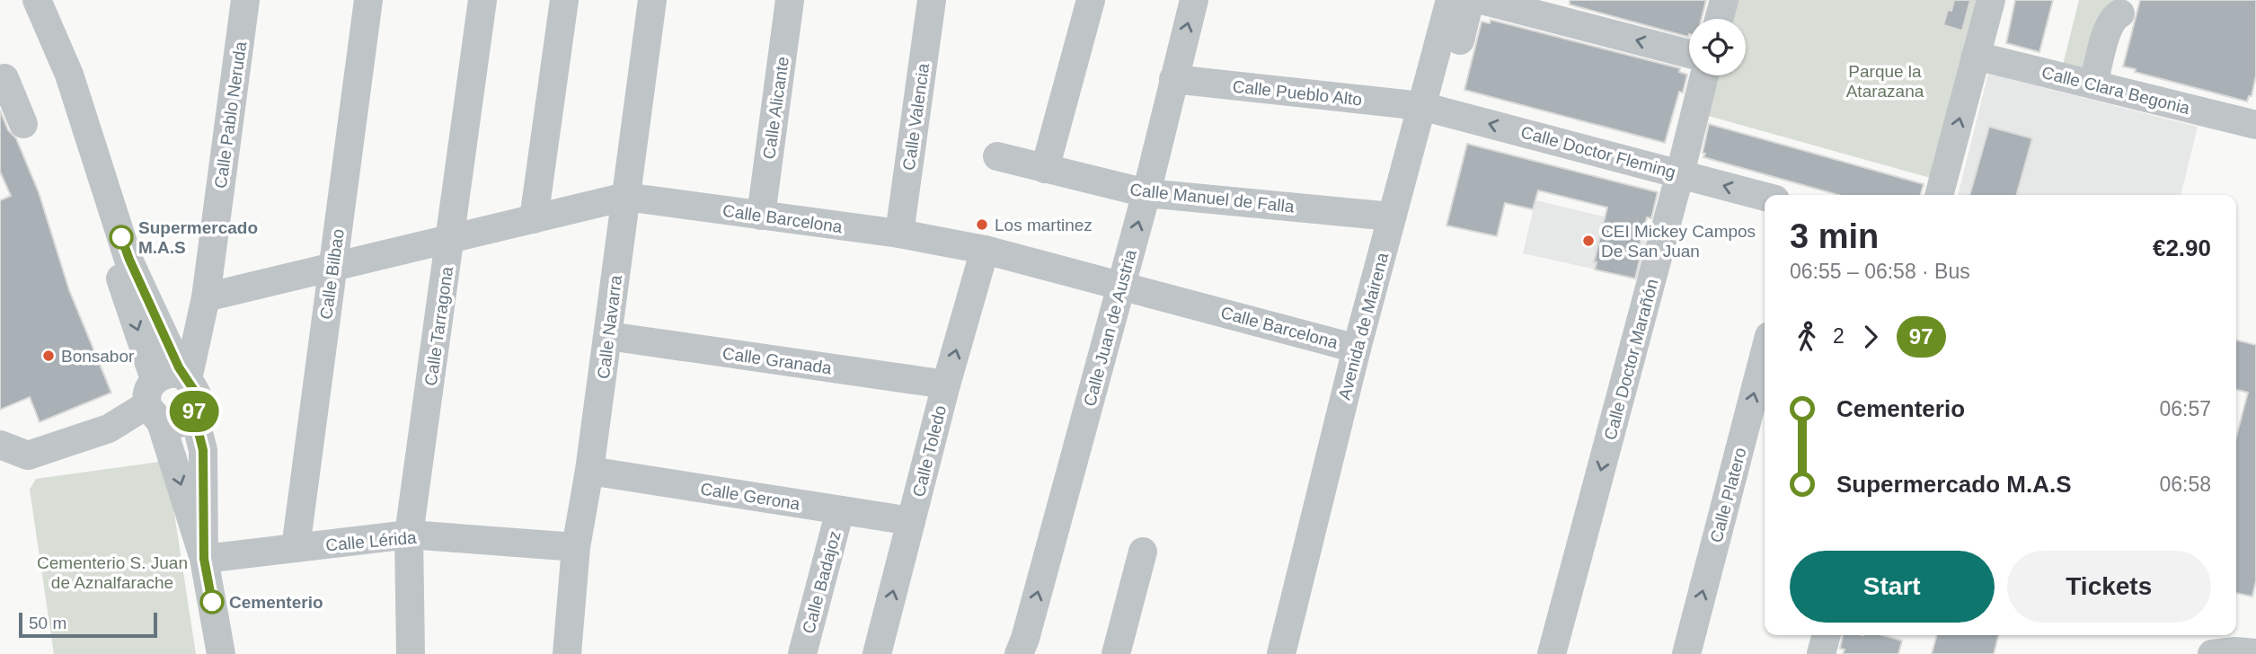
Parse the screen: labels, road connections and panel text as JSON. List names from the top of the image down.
{
  "streets": {
    "street": [
      "Calle Clara Begonia",
      "Calle Pueblo Alto",
      "Calle Alicante",
      "Calle Pablo Neruda",
      "Calle Valencia",
      "Calle Doctor Fleming",
      "Calle Manuel de Falla",
      "Calle Barcelona",
      "Calle Bilbao",
      "Calle Tarragona",
      "Avenida de Mairena",
      "Calle Navarra",
      "Calle Juan de Austria",
      "Calle Doctor Marañón",
      "Calle Granada",
      "Calle Toledo",
      "Calle Platero",
      "Calle Gerona",
      "Calle Lérida",
      "Calle Badajoz"
    ]
  },
  "crossings": [
    ["Calle Pueblo Alto", "Calle Doctor Fleming"],
    ["Calle Pueblo Alto", "Avenida de Mairena"],
    ["Calle Pueblo Alto", "Calle Juan de Austria"],
    ["Calle Alicante", "Calle Barcelona"],
    ["Calle Pablo Neruda", "Calle Barcelona"],
    ["Calle Valencia", "Calle Barcelona"],
    ["Calle Doctor Fleming", "Avenida de Mairena"],
    ["Calle Doctor Fleming", "Calle Doctor Marañón"],
    ["Calle Manuel de Falla", "Avenida de Mairena"],
    ["Calle Manuel de Falla", "Calle Juan de Austria"],
    ["Calle Barcelona", "Calle Bilbao"],
    ["Calle Barcelona", "Calle Tarragona"],
    ["Calle Barcelona", "Avenida de Mairena"],
    ["Calle Barcelona", "Calle Navarra"],
    ["Calle Barcelona", "Calle Juan de Austria"],
    ["Calle Barcelona", "Calle Toledo"],
    ["Calle Bilbao", "Calle Lérida"],
    ["Calle Tarragona", "Calle Lérida"],
    ["Calle Navarra", "Calle Granada"],
    ["Calle Navarra", "Calle Gerona"],
    ["Calle Navarra", "Calle Lérida"],
    ["Calle Granada", "Calle Toledo"],
    ["Calle Toledo", "Calle Gerona"],
    ["Calle Gerona", "Calle Badajoz"]
  ],
  "one_way": [
    "Calle Juan de Austria",
    "Calle Doctor Marañón",
    "Calle Toledo",
    "Calle Platero"
  ],
  "parks": ["Parque la Atarazana", "Cementerio S. Juan de Aznalfarache"],
  "places": [
    "Los martinez",
    "Supermercado M.A.S",
    "CEI Mickey Campos De San Juan",
    "Bonsabor",
    "Cementerio"
  ],
  "lines": ["bus line 97"],
  "scale_bar": "50 m",
  "page": {
    "on_map": "97",
    "heading": ["3 min", "06:55 – 06:58 · Bus", "€2.90"],
    "legs": ["2", "97"],
    "list": [
      {
        "name": "Cementerio",
        "value": "06:57"
      },
      {
        "name": "Supermercado M.A.S",
        "value": "06:58"
      }
    ],
    "buttons": ["Start", "Tickets"],
    "scale": "50 m"
  }
}
